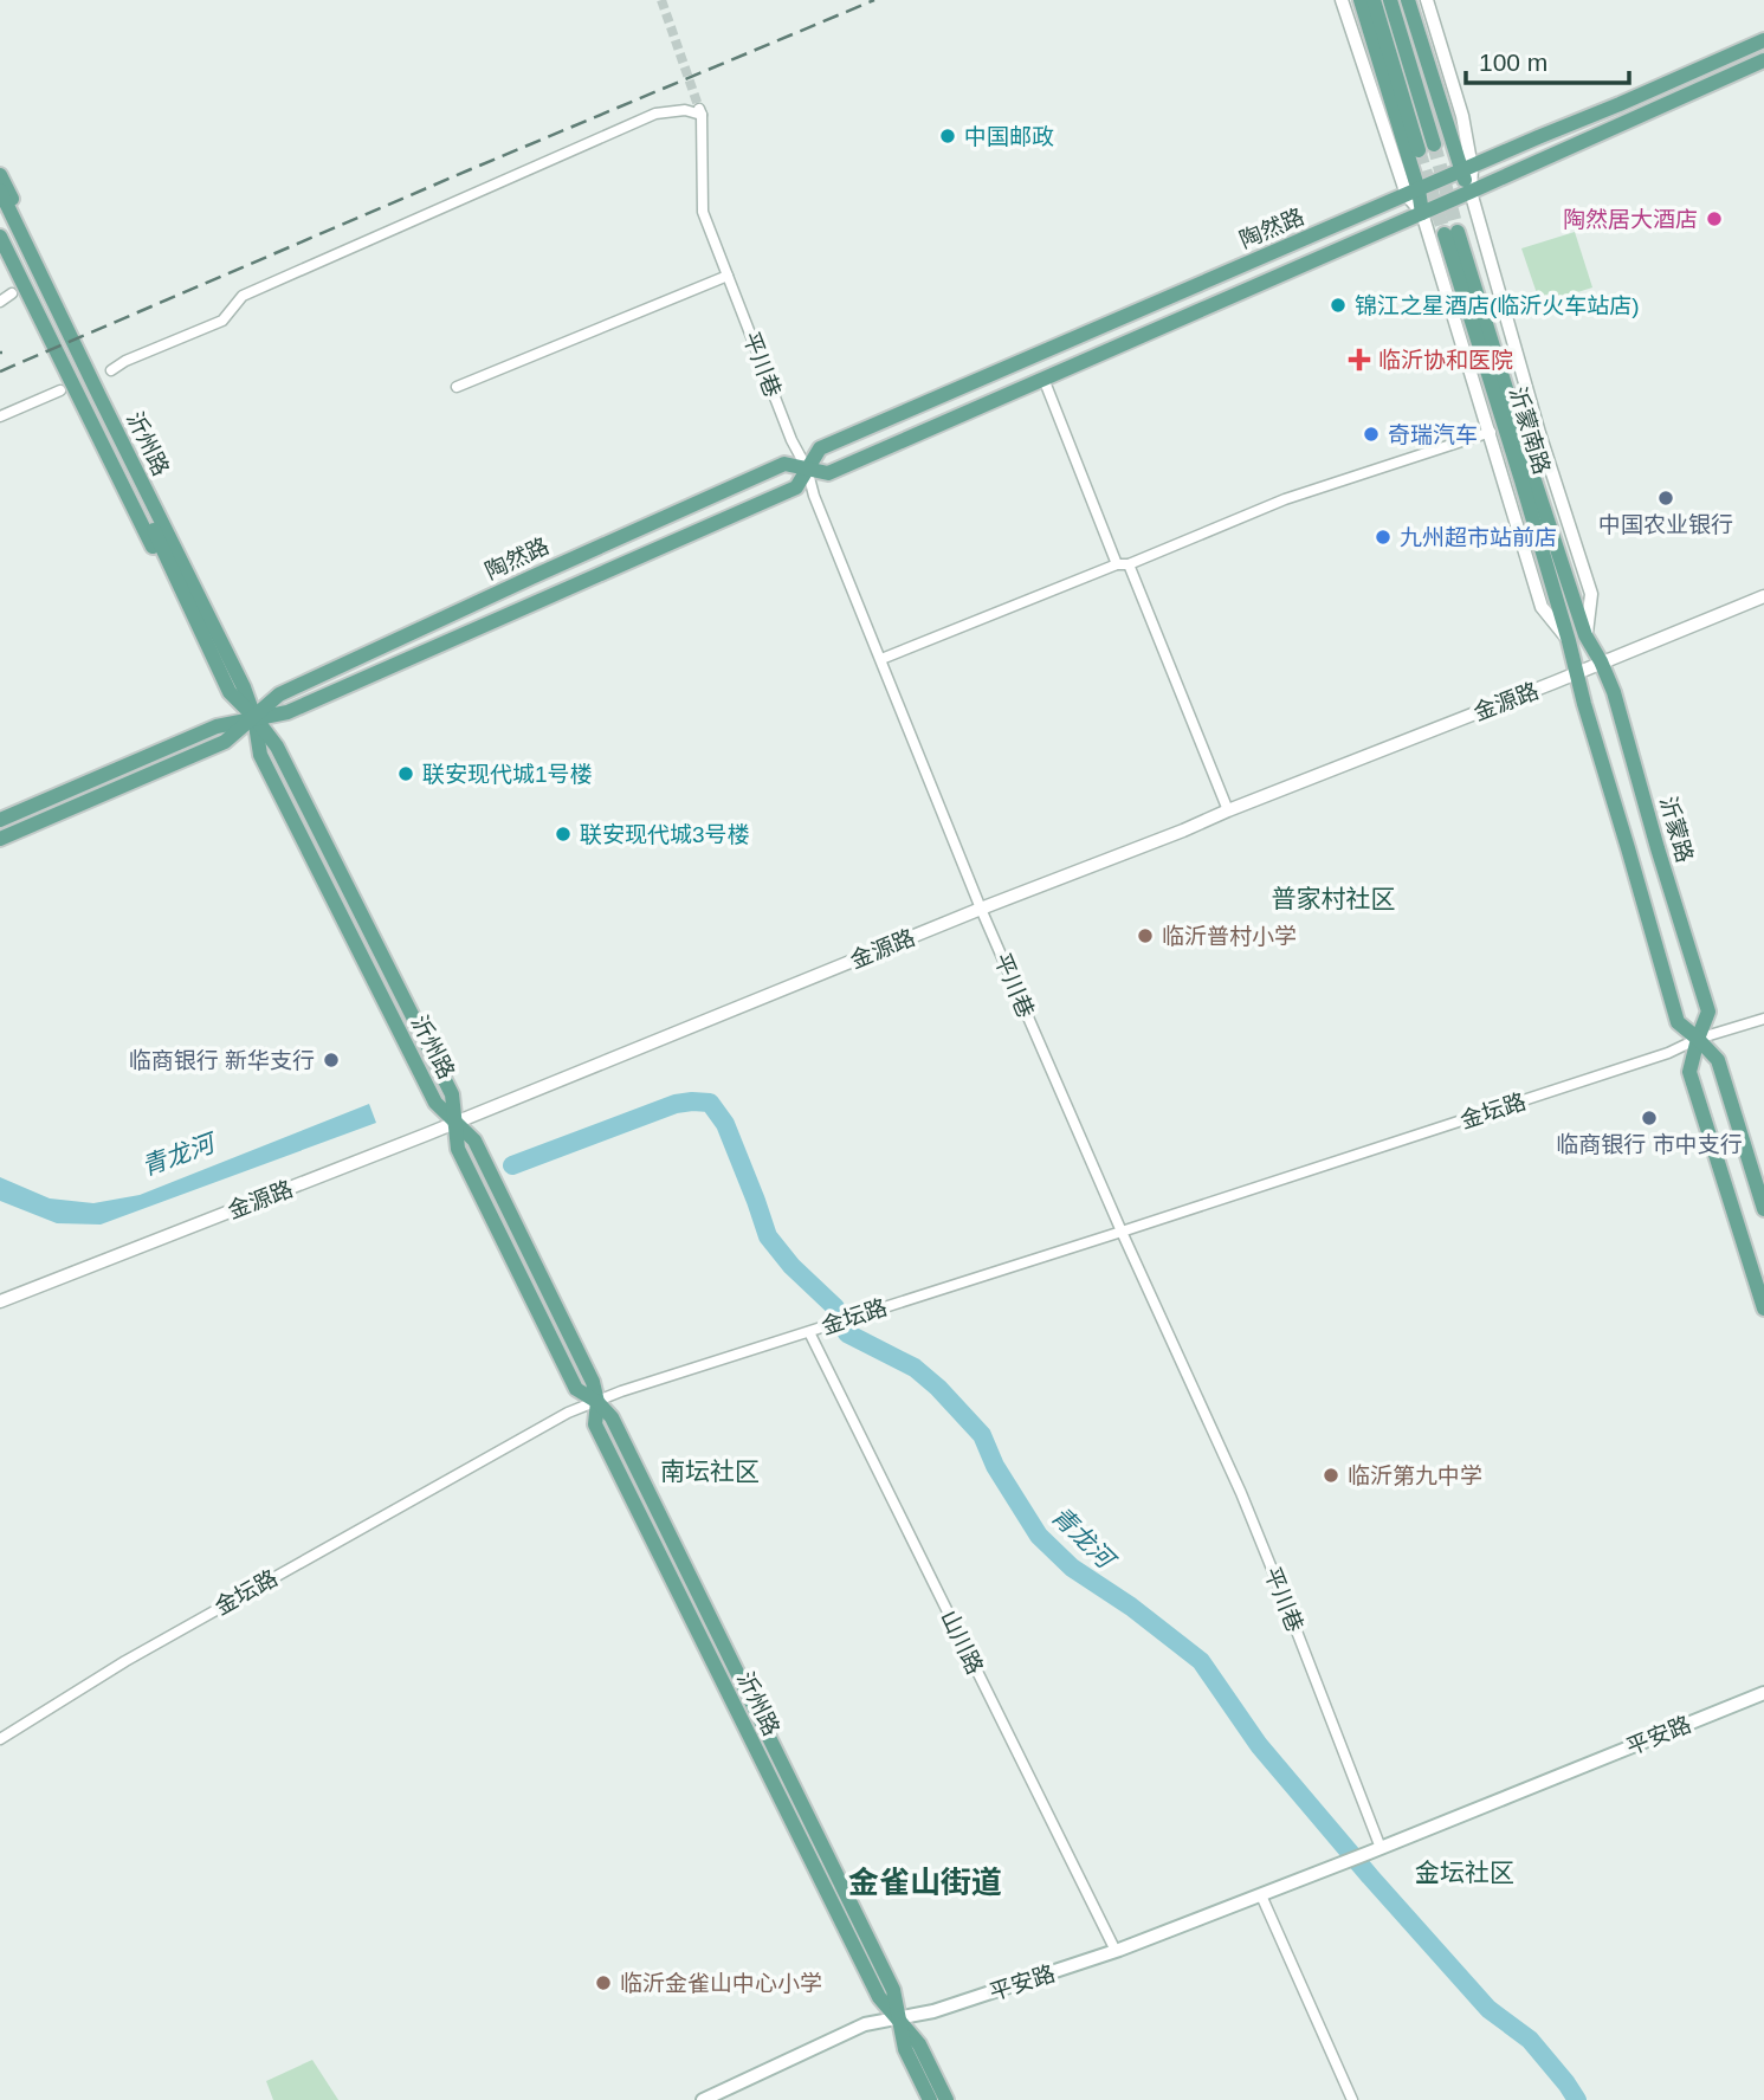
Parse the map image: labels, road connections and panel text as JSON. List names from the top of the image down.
{
  "streets": {
    "main road": [
      "陶然路",
      "沂蒙南路",
      "沂州路",
      "沂蒙路",
      "平安路"
    ],
    "street": [
      "平川巷",
      "金源路",
      "金坛路",
      "山川路"
    ]
  },
  "crossings": [
    ["陶然路", "平川巷"],
    ["陶然路", "沂州路"],
    ["平川巷", "金源路"],
    ["平川巷", "金坛路"],
    ["平川巷", "平安路"],
    ["沂蒙南路", "沂蒙路"],
    ["沂州路", "金源路"],
    ["沂州路", "金坛路"],
    ["沂州路", "平安路"],
    ["金源路", "沂蒙路"],
    ["沂蒙路", "金坛路"],
    ["金坛路", "山川路"],
    ["山川路", "平安路"]
  ],
  "districts": [
    "普家村社区",
    "南坛社区",
    "金坛社区",
    "金雀山街道"
  ],
  "water": ["青龙河"],
  "places": {
    "other": [
      "中国邮政",
      "陶然居大酒店",
      "锦江之星酒店(临沂火车站店)",
      "奇瑞汽车",
      "中国农业银行",
      "九州超市站前店",
      "联安现代城1号楼",
      "联安现代城3号楼",
      "临沂普村小学",
      "临商银行 新华支行",
      "临商银行 市中支行",
      "临沂第九中学",
      "临沂金雀山中心小学"
    ],
    "health": ["临沂协和医院"]
  },
  "scale_bar": "100 m"
}
